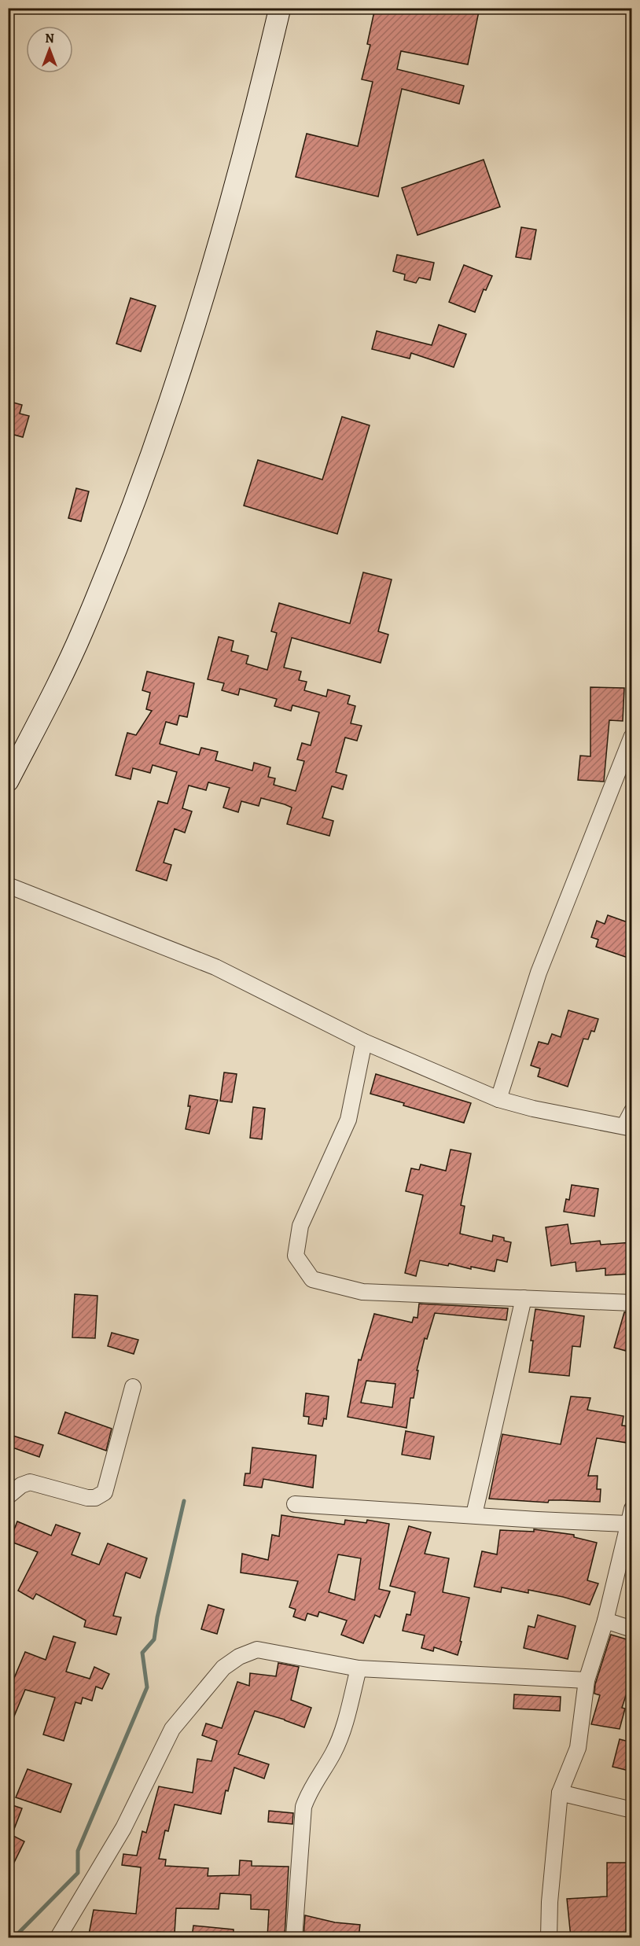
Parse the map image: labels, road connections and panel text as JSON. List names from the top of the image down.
{
  "north": "top"
}
